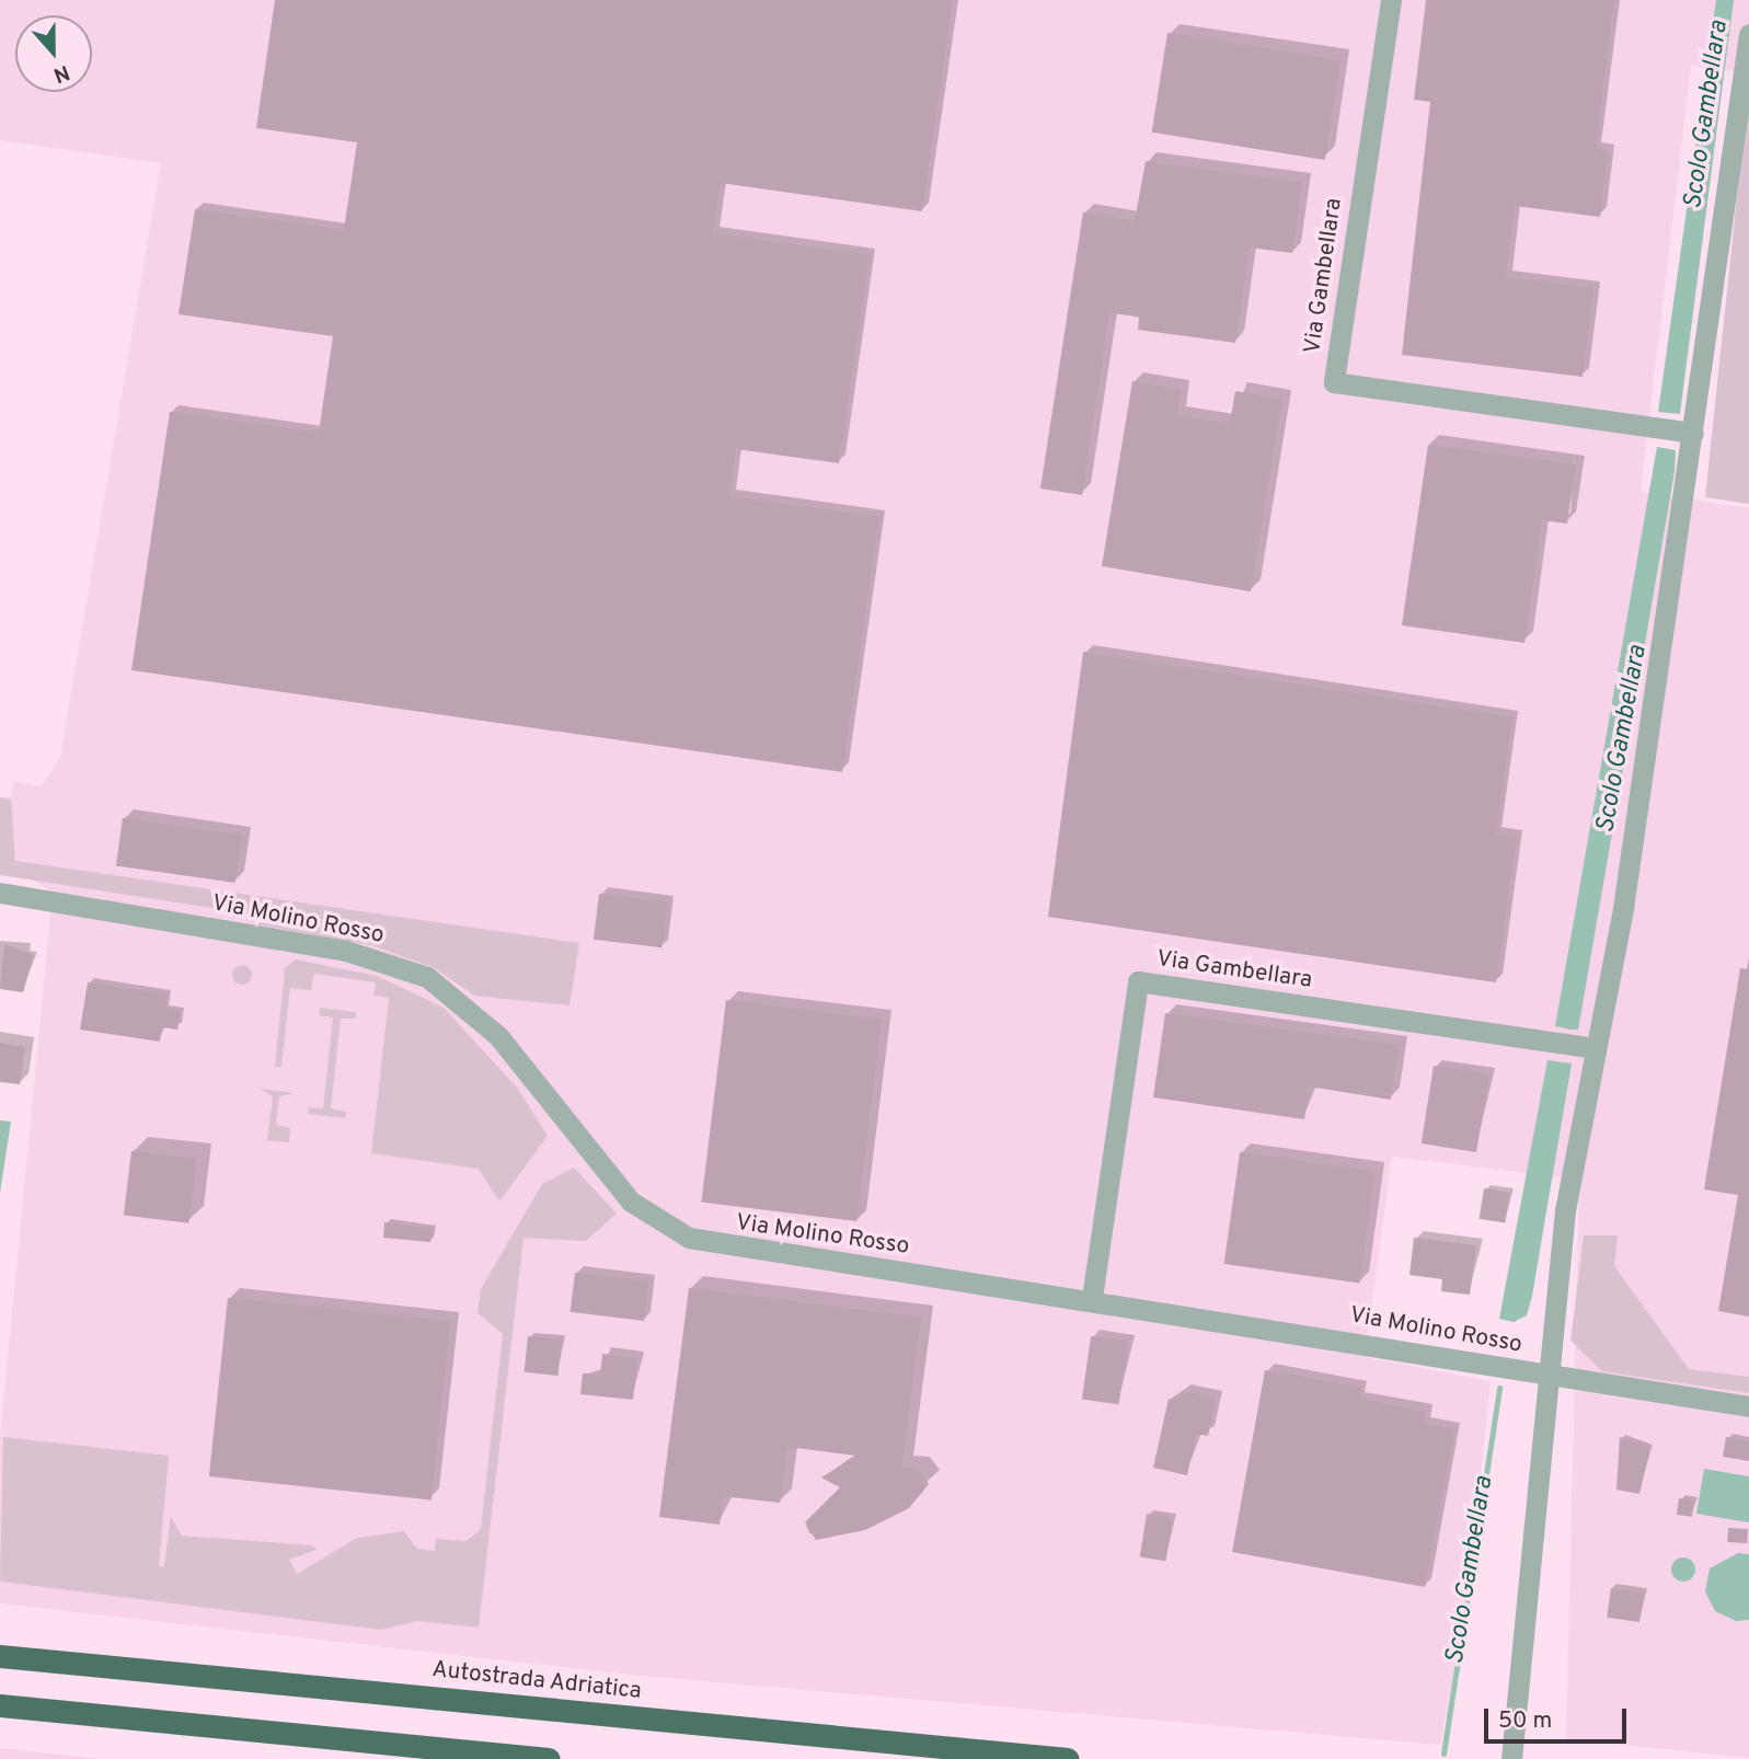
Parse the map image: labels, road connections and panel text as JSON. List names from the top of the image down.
{
  "streets": {
    "highway": ["Autostrada Adriatica"],
    "street": ["Via Gambellara", "Via Molino Rosso"]
  },
  "crossings": [
    ["Via Gambellara", "Via Molino Rosso"]
  ],
  "water": ["Scolo Gambellara"],
  "scale_bar": "50 m",
  "north": "bottom"
}
